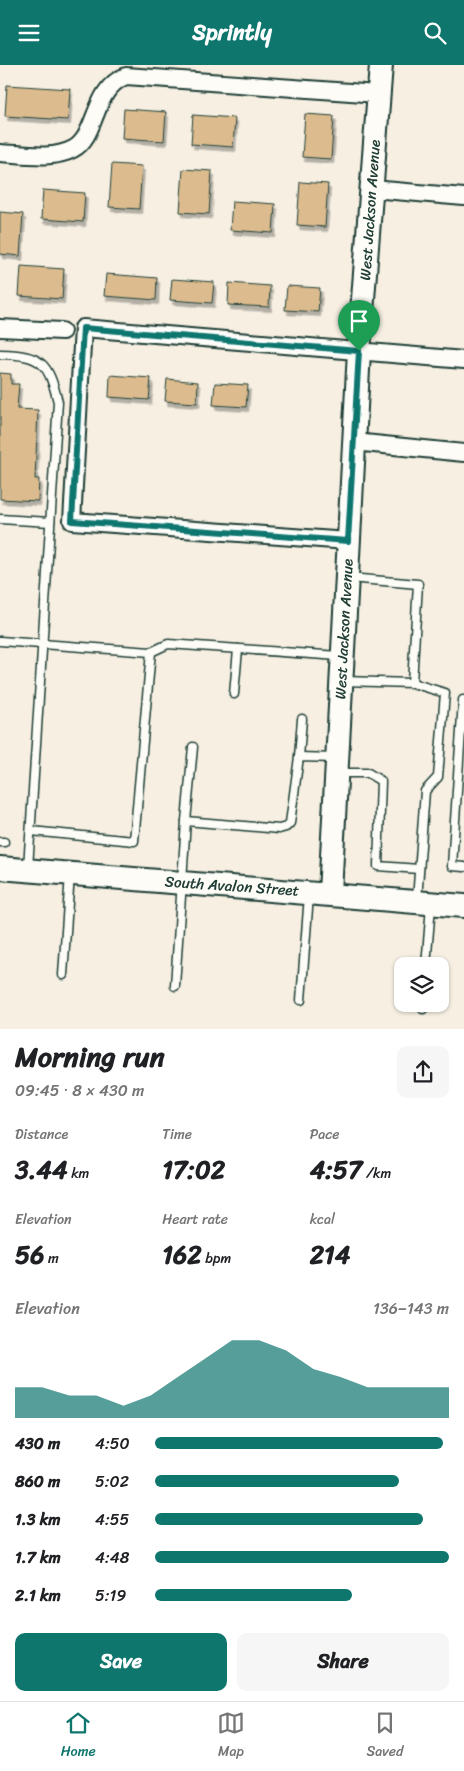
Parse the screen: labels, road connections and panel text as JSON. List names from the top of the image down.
{
  "streets": {
    "street": ["West Jackson Avenue", "South Avalon Street"]
  },
  "crossings": [
    ["West Jackson Avenue", "South Avalon Street"]
  ],
  "page": {
    "header": "Sprintly",
    "heading": ["Morning run", "09:45 · 8 × 430 m"],
    "stats": [
      ["Distance", "3.44 km"],
      ["Time", "17:02"],
      ["Pace", "4:57 /km"],
      ["Elevation", "56 m"],
      ["Heart rate", "162 bpm"],
      ["kcal", "214"]
    ],
    "chart": ["Elevation", "136–143 m"],
    "list": [
      {
        "name": "430 m",
        "note": "4:50"
      },
      {
        "name": "860 m",
        "note": "5:02"
      },
      {
        "name": "1.3 km",
        "note": "4:55"
      },
      {
        "name": "1.7 km",
        "note": "4:48"
      },
      {
        "name": "2.1 km",
        "note": "5:19"
      }
    ],
    "buttons": ["Save", "Share"],
    "tabs": ["Home", "Map", "Saved"]
  }
}
